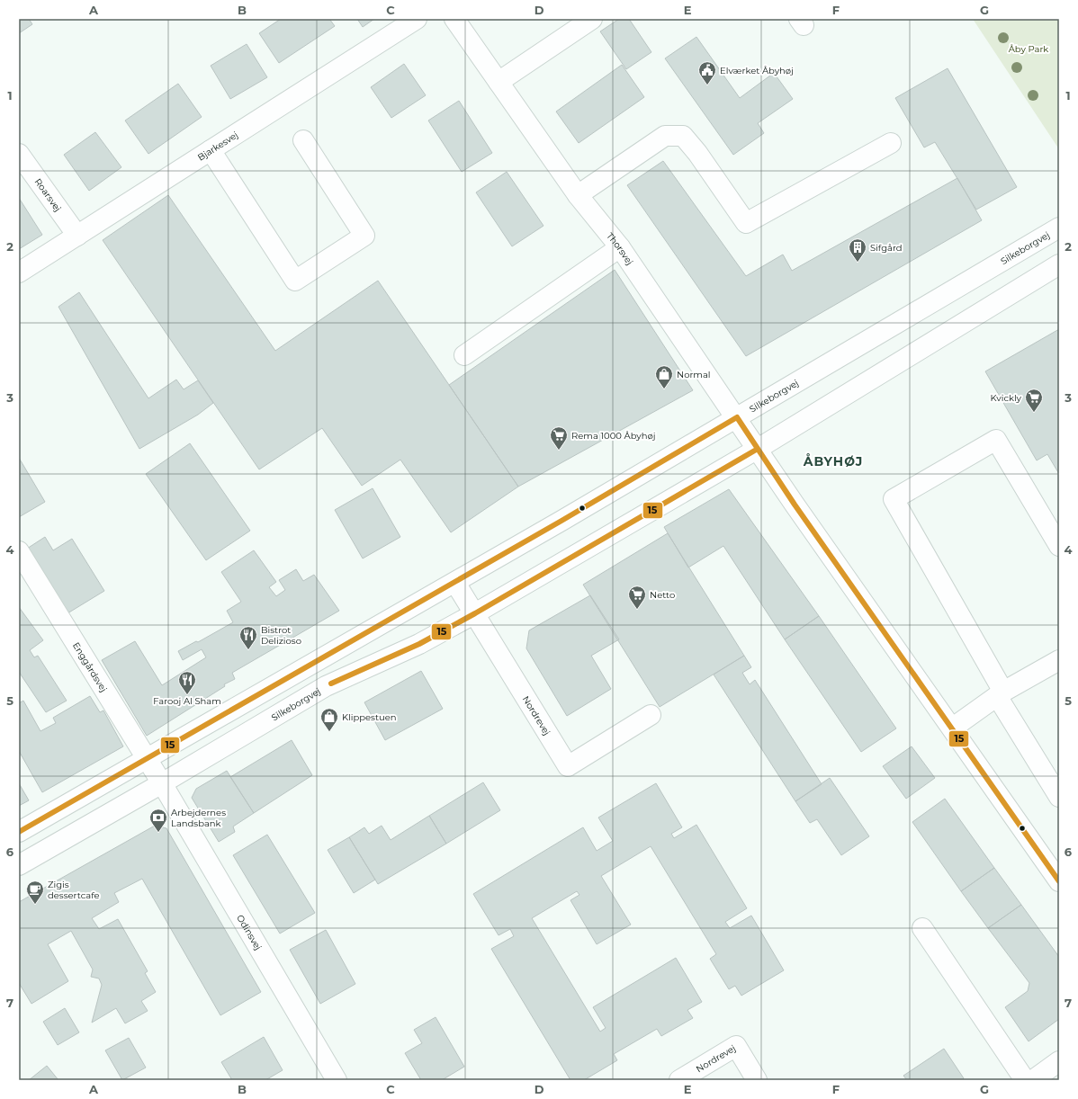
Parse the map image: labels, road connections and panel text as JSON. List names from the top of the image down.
{
  "streets": {
    "street": [
      "Bjarkesvej",
      "Roarsvej",
      "Silkeborgvej",
      "Thorsvej",
      "Enggårdsvej",
      "Nordrevej",
      "Odinsvej"
    ]
  },
  "crossings": [
    ["Bjarkesvej", "Roarsvej"],
    ["Silkeborgvej", "Thorsvej"],
    ["Silkeborgvej", "Enggårdsvej"],
    ["Silkeborgvej", "Nordrevej"],
    ["Silkeborgvej", "Odinsvej"],
    ["Enggårdsvej", "Odinsvej"]
  ],
  "districts": ["ÅBYHØJ"],
  "parks": ["Åby Park"],
  "places": {
    "public building": ["Elværket Åbyhøj"],
    "building": ["Sifgård"],
    "shop": ["Normal", "Klippestuen"],
    "supermarket": ["Kvickly", "Rema 1000 Åbyhøj", "Netto"],
    "restaurant": ["Bistrot Delizioso", "Farooj Al Sham"],
    "bank": ["Arbejdernes Landsbank"],
    "cafe": ["Zigis dessertcafe"]
  },
  "lines": ["transit line 15"],
  "grid": {
    "columns": [
      "A",
      "B",
      "C",
      "D",
      "E",
      "F",
      "G"
    ],
    "rows": [
      "1",
      "2",
      "3",
      "4",
      "5",
      "6",
      "7"
    ]
  }
}
